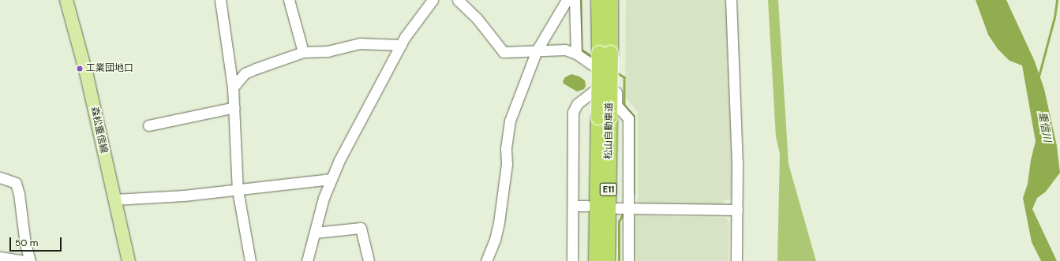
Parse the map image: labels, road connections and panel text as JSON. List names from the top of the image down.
{
  "streets": {
    "highway": ["松山自動車道", "E11"],
    "main road": ["森松重信線"]
  },
  "water": ["重信川"],
  "places": ["工業団地口"],
  "scale_bar": "50 m"
}
